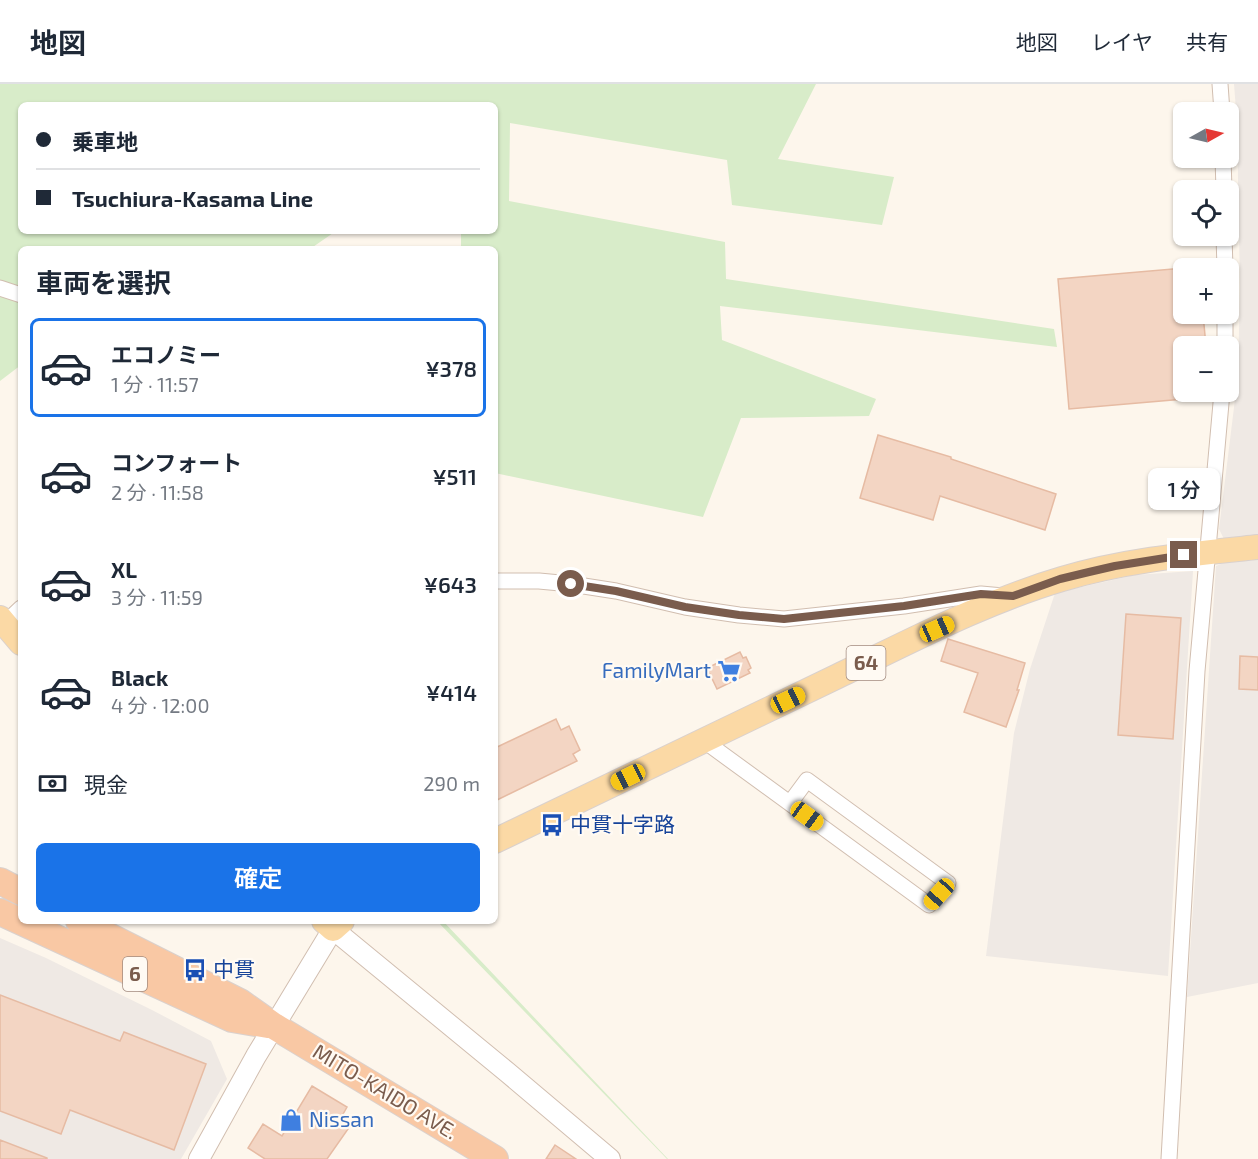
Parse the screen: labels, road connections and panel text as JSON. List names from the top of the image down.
{
  "streets": {
    "highway": ["6", "MITO-KAIDO AVE."],
    "main road": ["64"]
  },
  "places": {
    "supermarket": ["FamilyMart"],
    "bus stop": ["中貫十字路", "中貫"],
    "shop": ["Nissan"]
  },
  "north": "right",
  "page": {
    "header": "地図",
    "nav": ["地図", "レイヤ", "共有"],
    "map_buttons": ["+", "−"],
    "banner": ["乗車地", "Tsuchiura-Kasama Line"],
    "heading": "車両を選択",
    "list": [
      {
        "name": "エコノミー",
        "note": "1 分 · 11:57",
        "value": "¥378"
      },
      {
        "name": "コンフォート",
        "note": "2 分 · 11:58",
        "value": "¥511"
      },
      {
        "name": "XL",
        "note": "3 分 · 11:59",
        "value": "¥643"
      },
      {
        "name": "Black",
        "note": "4 分 · 12:00",
        "value": "¥414"
      }
    ],
    "bubble": "1 分",
    "pay": ["現金", "290 m"],
    "buttons": "確定"
  }
}
